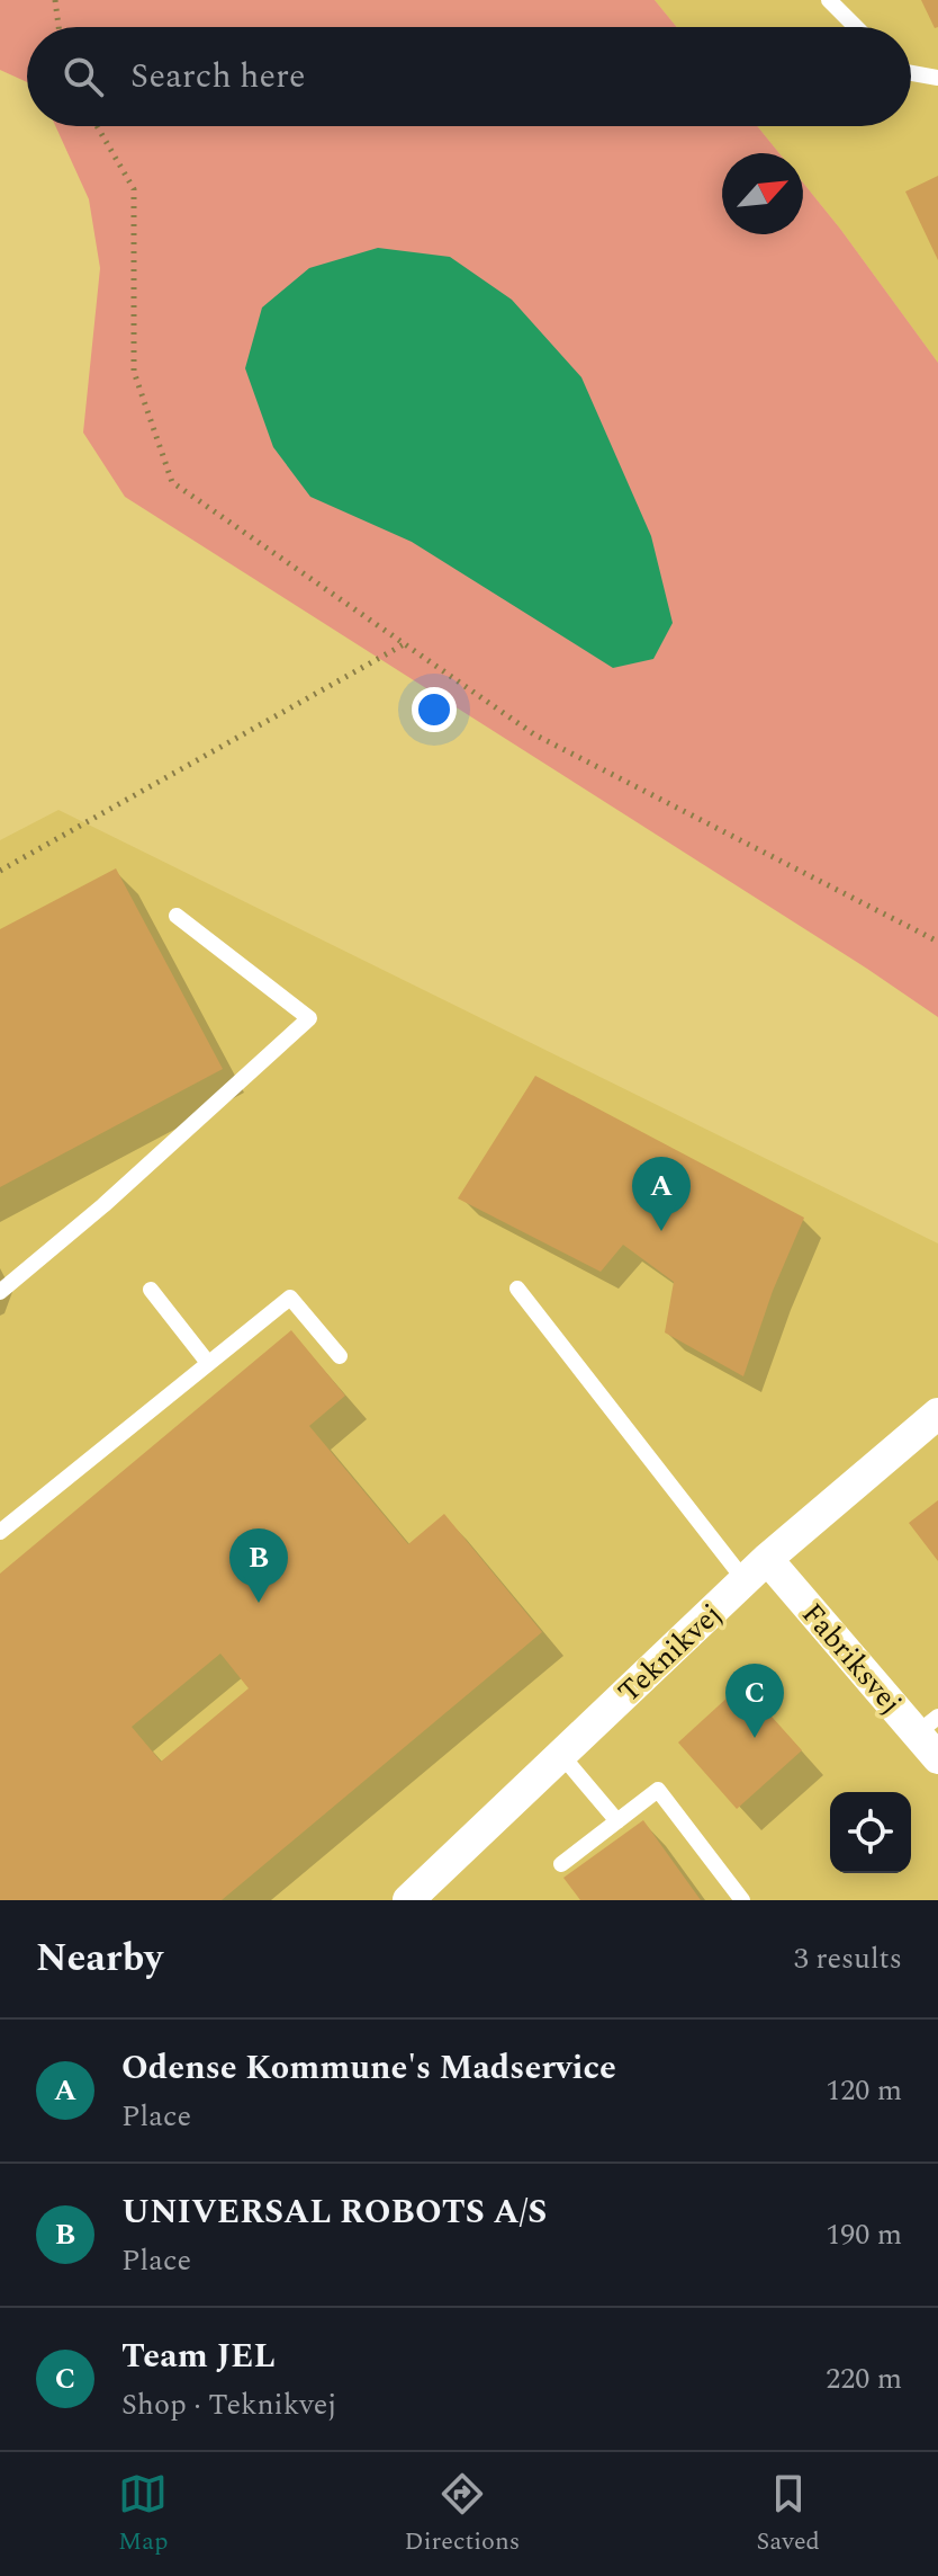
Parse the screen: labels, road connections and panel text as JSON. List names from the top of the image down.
{
  "streets": {
    "street": ["Teknikvej", "Fabriksvej"]
  },
  "crossings": [
    ["Teknikvej", "Fabriksvej"]
  ],
  "north": "top right",
  "page": {
    "search": "Search here",
    "pins": ["A", "B", "C"],
    "heading": ["Nearby", "3 results"],
    "list": [
      {
        "mark": "A",
        "name": "Odense Kommune's Madservice",
        "note": "Place",
        "value": "120 m"
      },
      {
        "mark": "B",
        "name": "UNIVERSAL ROBOTS A/S",
        "note": "Place",
        "value": "190 m"
      },
      {
        "mark": "C",
        "name": "Team JEL",
        "note": "Shop · Teknikvej",
        "value": "220 m"
      }
    ],
    "nav": ["Map", "Directions", "Saved"]
  }
}
